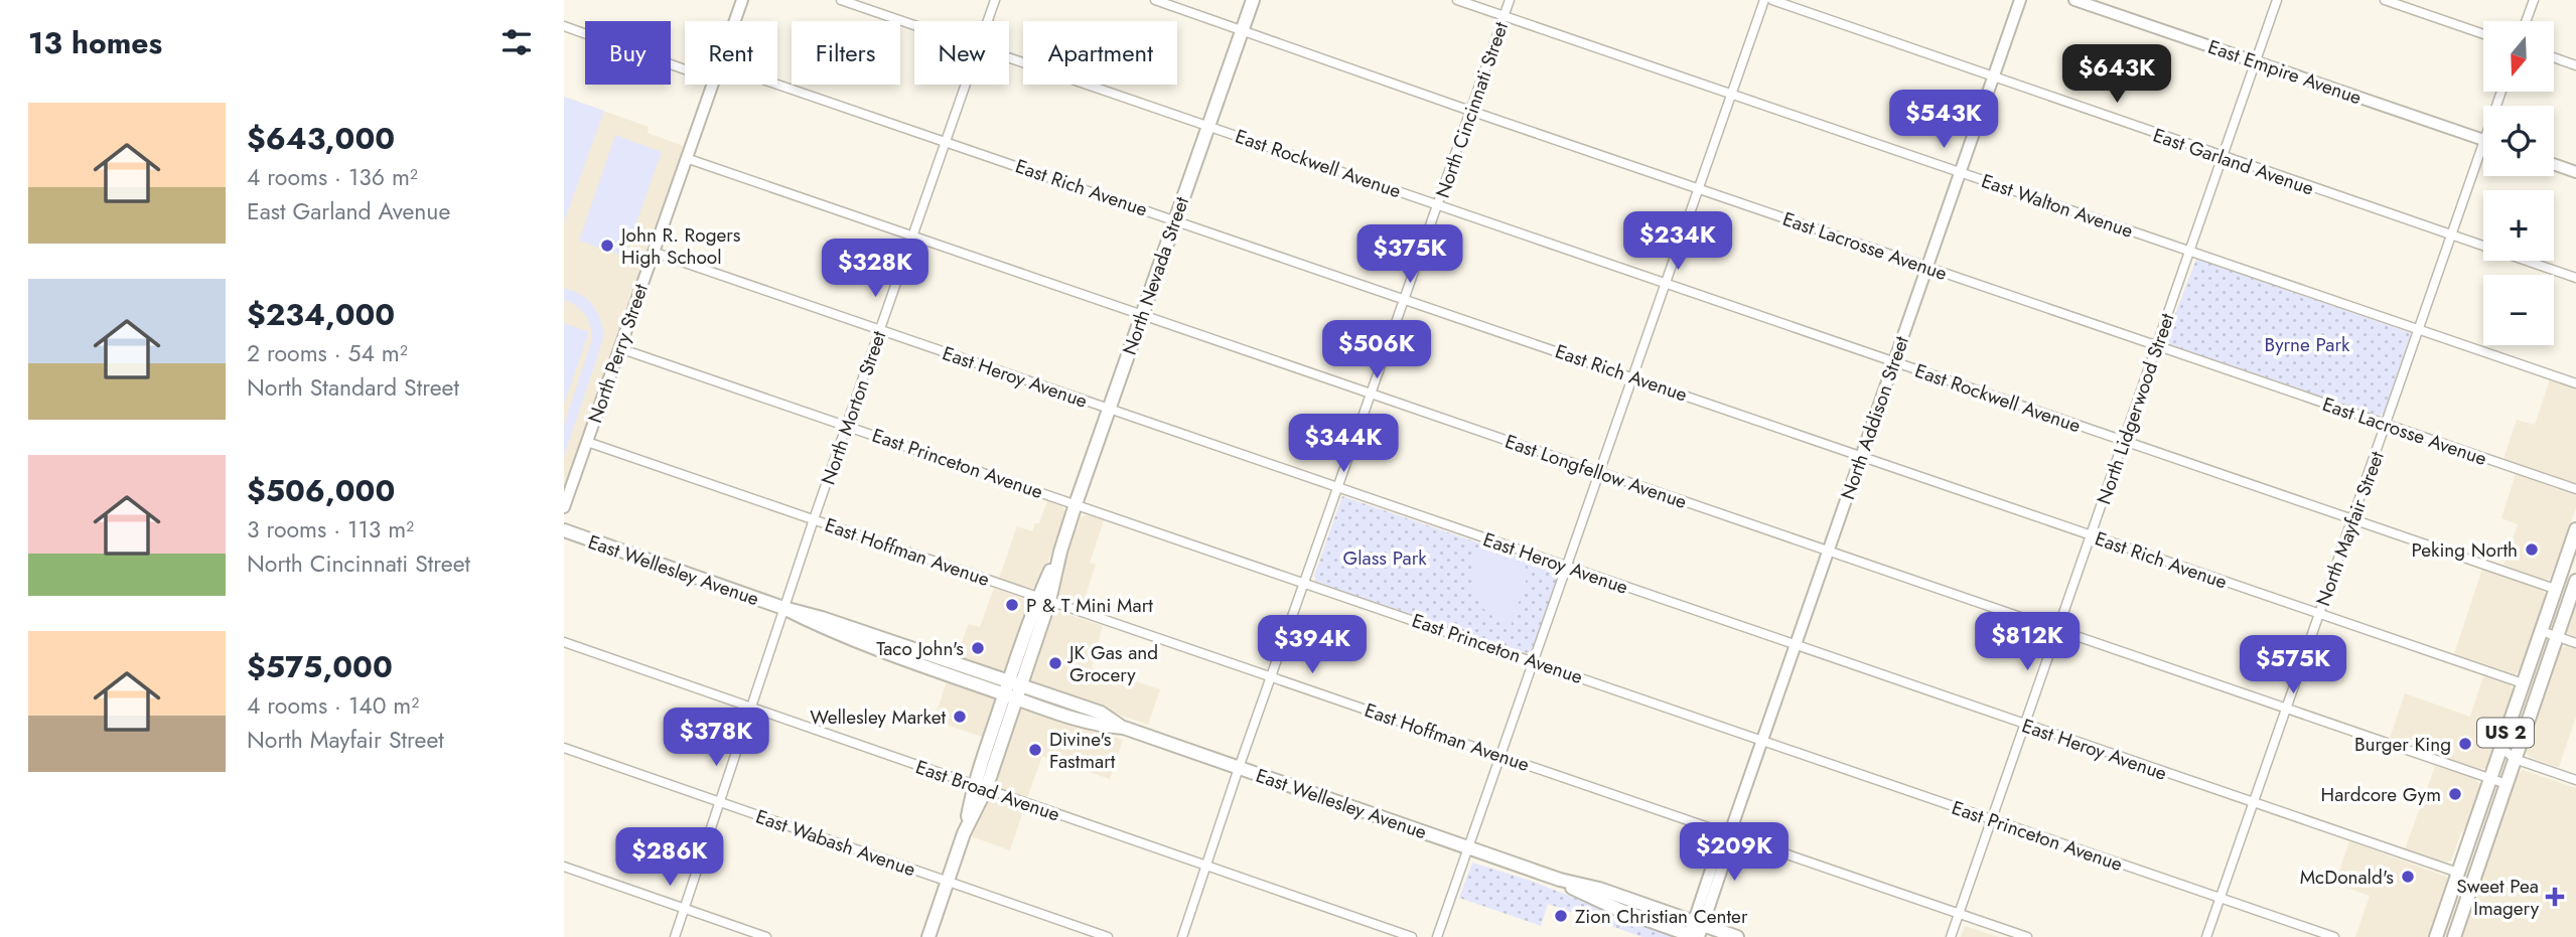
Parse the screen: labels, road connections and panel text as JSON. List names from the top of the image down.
{
  "streets": {
    "main road": ["North Nevada Street", "East Wellesley Avenue", "US 2"],
    "street": [
      "East Empire Avenue",
      "North Cincinnati Street",
      "East Garland Avenue",
      "East Rockwell Avenue",
      "East Rich Avenue",
      "East Walton Avenue",
      "East Lacrosse Avenue",
      "North Perry Street",
      "East Heroy Avenue",
      "North Morton Street",
      "North Lidgerwood Street",
      "North Addison Street",
      "East Princeton Avenue",
      "East Longfellow Avenue",
      "North Mayfair Street",
      "East Hoffman Avenue",
      "East Broad Avenue",
      "East Wabash Avenue"
    ]
  },
  "crossings": [
    ["East Empire Avenue", "North Lidgerwood Street"],
    ["North Cincinnati Street", "East Rockwell Avenue"],
    ["North Cincinnati Street", "East Rich Avenue"],
    ["North Cincinnati Street", "East Walton Avenue"],
    ["North Cincinnati Street", "East Lacrosse Avenue"],
    ["North Cincinnati Street", "East Heroy Avenue"],
    ["North Cincinnati Street", "East Princeton Avenue"],
    ["North Cincinnati Street", "East Longfellow Avenue"],
    ["North Cincinnati Street", "East Hoffman Avenue"],
    ["North Cincinnati Street", "East Wellesley Avenue"],
    ["North Cincinnati Street", "East Broad Avenue"],
    ["East Garland Avenue", "North Lidgerwood Street"],
    ["East Garland Avenue", "North Addison Street"],
    ["East Garland Avenue", "North Mayfair Street"],
    ["East Rockwell Avenue", "North Nevada Street"],
    ["East Rockwell Avenue", "North Lidgerwood Street"],
    ["East Rockwell Avenue", "North Addison Street"],
    ["East Rockwell Avenue", "North Mayfair Street"],
    ["East Rockwell Avenue", "US 2"],
    ["East Rich Avenue", "North Nevada Street"],
    ["East Rich Avenue", "North Morton Street"],
    ["East Rich Avenue", "North Lidgerwood Street"],
    ["East Rich Avenue", "North Addison Street"],
    ["East Rich Avenue", "North Mayfair Street"],
    ["East Rich Avenue", "US 2"],
    ["East Walton Avenue", "North Lidgerwood Street"],
    ["East Walton Avenue", "North Addison Street"],
    ["East Walton Avenue", "North Mayfair Street"],
    ["East Lacrosse Avenue", "North Nevada Street"],
    ["East Lacrosse Avenue", "North Lidgerwood Street"],
    ["East Lacrosse Avenue", "North Addison Street"],
    ["East Lacrosse Avenue", "North Mayfair Street"],
    ["North Nevada Street", "East Heroy Avenue"],
    ["North Nevada Street", "East Princeton Avenue"],
    ["North Nevada Street", "East Longfellow Avenue"],
    ["North Nevada Street", "East Hoffman Avenue"],
    ["North Nevada Street", "East Wellesley Avenue"],
    ["North Nevada Street", "East Broad Avenue"],
    ["North Nevada Street", "East Wabash Avenue"],
    ["North Perry Street", "East Heroy Avenue"],
    ["North Perry Street", "East Princeton Avenue"],
    ["North Perry Street", "East Longfellow Avenue"],
    ["North Perry Street", "East Hoffman Avenue"],
    ["East Heroy Avenue", "North Morton Street"],
    ["East Heroy Avenue", "North Lidgerwood Street"],
    ["East Heroy Avenue", "North Addison Street"],
    ["East Heroy Avenue", "North Mayfair Street"],
    ["East Heroy Avenue", "US 2"],
    ["North Morton Street", "East Princeton Avenue"],
    ["North Morton Street", "East Longfellow Avenue"],
    ["North Morton Street", "East Hoffman Avenue"],
    ["North Morton Street", "East Wellesley Avenue"],
    ["North Morton Street", "East Broad Avenue"],
    ["North Morton Street", "East Wabash Avenue"],
    ["North Lidgerwood Street", "East Princeton Avenue"],
    ["North Lidgerwood Street", "East Longfellow Avenue"],
    ["North Lidgerwood Street", "East Hoffman Avenue"],
    ["North Addison Street", "East Princeton Avenue"],
    ["North Addison Street", "East Longfellow Avenue"],
    ["North Addison Street", "East Hoffman Avenue"],
    ["North Addison Street", "East Wellesley Avenue"],
    ["East Princeton Avenue", "North Mayfair Street"],
    ["East Longfellow Avenue", "North Mayfair Street"],
    ["East Longfellow Avenue", "US 2"]
  ],
  "parks": ["Byrne Park", "Glass Park"],
  "places": {
    "other": [
      "John R. Rogers High School",
      "Peking North",
      "P & T Mini Mart",
      "Taco John's",
      "JK Gas and Grocery",
      "Wellesley Market",
      "Burger King",
      "Divine's Fastmart",
      "Hardcore Gym",
      "McDonald's",
      "Zion Christian Center"
    ],
    "health": ["Sweet Pea Imagery"]
  },
  "north": "bottom",
  "page": {
    "heading": "13 homes",
    "map_buttons": ["+", "−"],
    "chip": [
      "Buy",
      "Rent",
      "Filters",
      "New",
      "Apartment"
    ],
    "price": [
      "$643K",
      "$543K",
      "$234K",
      "$375K",
      "$328K",
      "$506K",
      "$344K",
      "$812K",
      "$394K",
      "$575K",
      "$378K",
      "$209K",
      "$286K"
    ],
    "list": [
      {
        "name": "$643,000",
        "note": "4 rooms · 136 m² · East Garland Avenue"
      },
      {
        "name": "$234,000",
        "note": "2 rooms · 54 m² · North Standard Street"
      },
      {
        "name": "$506,000",
        "note": "3 rooms · 113 m² · North Cincinnati Street"
      },
      {
        "name": "$575,000",
        "note": "4 rooms · 140 m² · North Mayfair Street"
      }
    ]
  }
}
